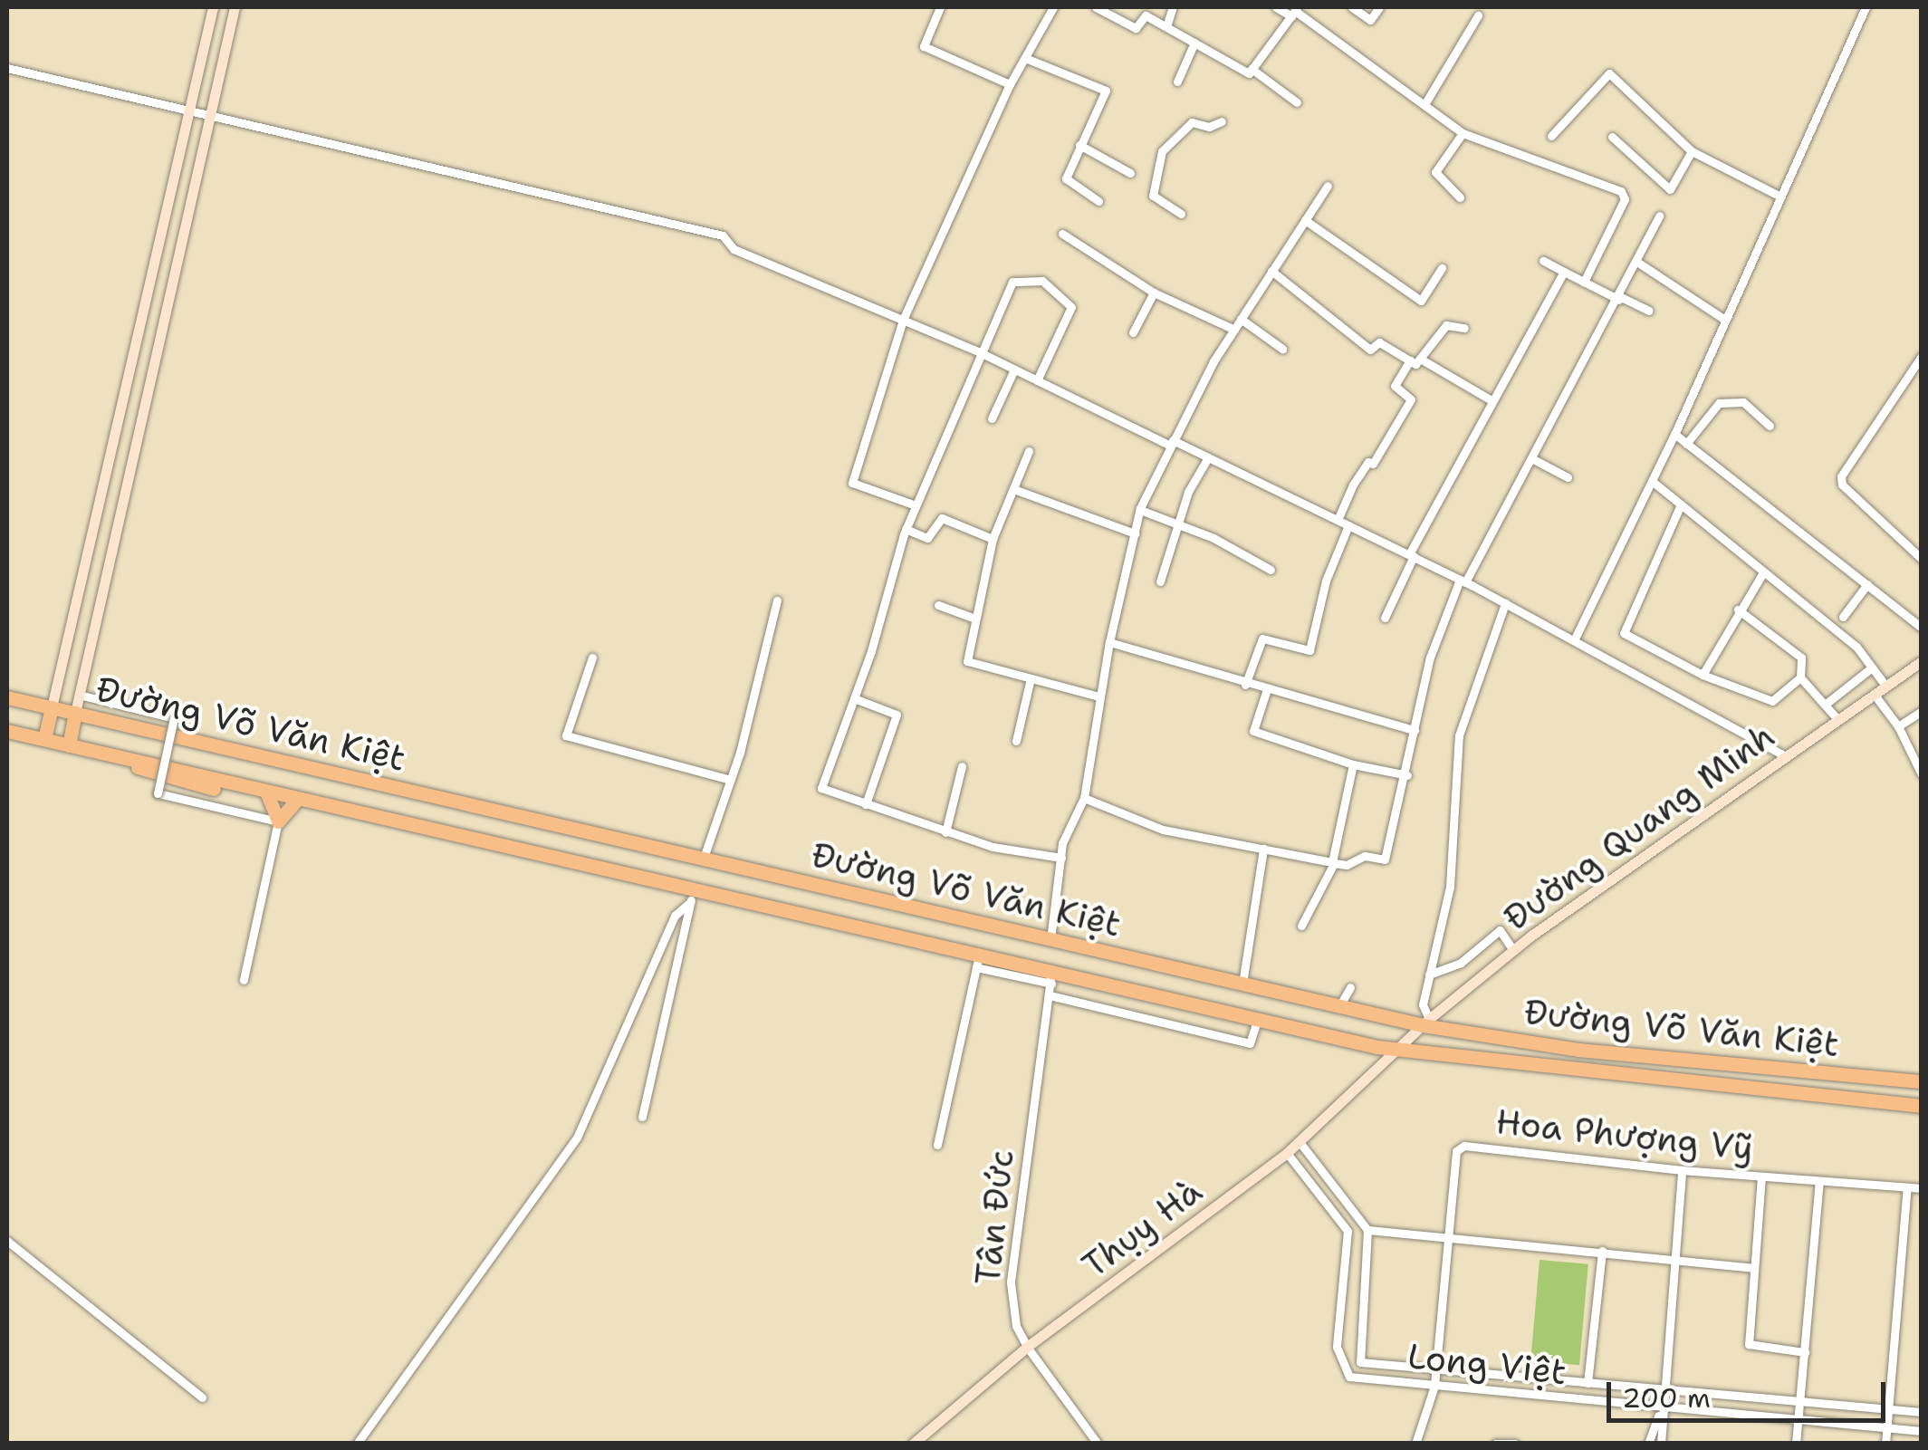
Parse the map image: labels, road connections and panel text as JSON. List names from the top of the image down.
{
  "streets": {
    "highway": ["Đường Võ Văn Kiệt"],
    "street": [
      "Đường Quang Minh",
      "Hoa Phượng Vỹ",
      "Tân Đức",
      "Thụy Hà",
      "Long Việt"
    ]
  },
  "crossings": [
    ["Đường Võ Văn Kiệt", "Đường Quang Minh"],
    ["Đường Võ Văn Kiệt", "Tân Đức"],
    ["Đường Võ Văn Kiệt", "Thụy Hà"],
    ["Đường Quang Minh", "Thụy Hà"],
    ["Hoa Phượng Vỹ", "Long Việt"],
    ["Tân Đức", "Thụy Hà"]
  ],
  "scale_bar": "200 m"
}
